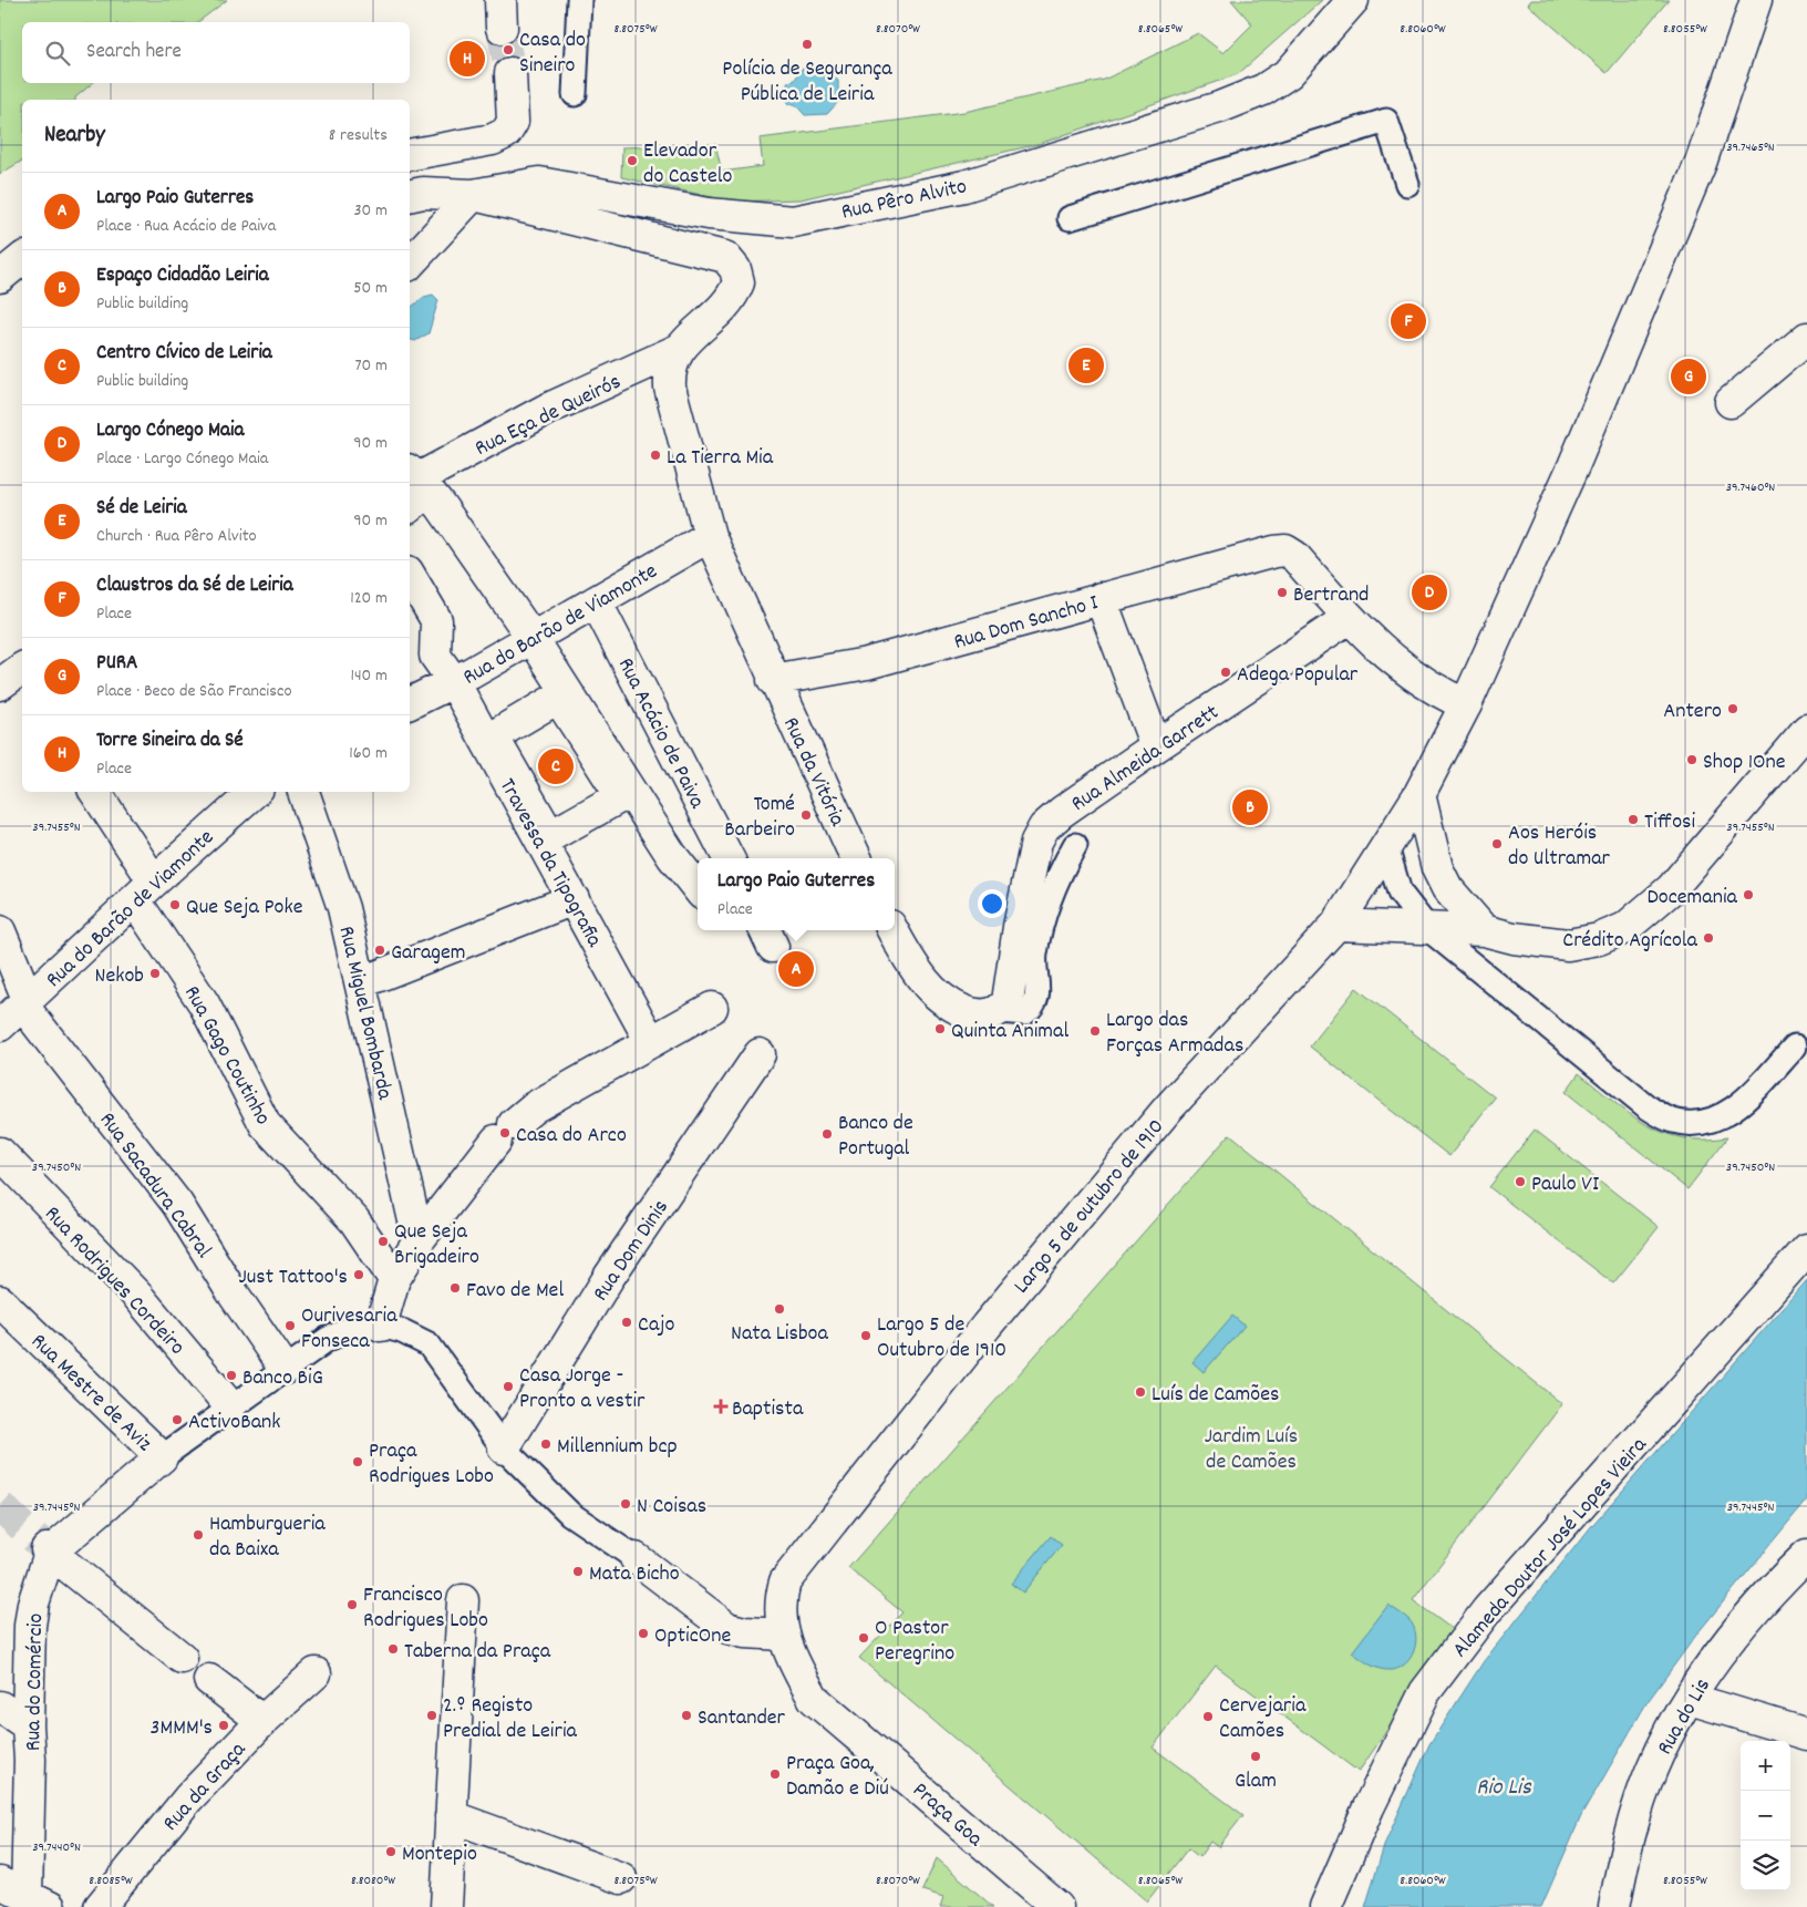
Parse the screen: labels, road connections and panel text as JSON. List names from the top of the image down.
{
  "streets": {
    "street": [
      "Rua Pêro Alvito",
      "Rua Eça de Queirós",
      "Rua Dom Sancho I",
      "Rua do Barão de Viamonte",
      "Rua Acácio de Paiva",
      "Rua Almeida Garrett",
      "Rua da Vitória",
      "Travessa da Tipografia",
      "Rua Miguel Bombarda",
      "Rua Gago Coutinho",
      "Rua Sacadura Cabral",
      "Largo 5 de outubro de 1910",
      "Rua Dom Dinis",
      "Rua Rodrigues Cordeiro",
      "Rua Mestre de Aviz",
      "Alameda Doutor José Lopes Vieira",
      "Rua do Comércio",
      "Rua do Lis",
      "Rua da Graça",
      "Praça Goa"
    ]
  },
  "crossings": [
    ["Rua Eça de Queirós", "Rua da Vitória"],
    ["Rua Dom Sancho I", "Rua Almeida Garrett"],
    ["Rua Dom Sancho I", "Rua da Vitória"],
    ["Rua do Barão de Viamonte", "Rua Acácio de Paiva"],
    ["Rua do Barão de Viamonte", "Rua da Vitória"],
    ["Rua do Barão de Viamonte", "Travessa da Tipografia"],
    ["Rua do Barão de Viamonte", "Rua Gago Coutinho"],
    ["Rua do Barão de Viamonte", "Rua Sacadura Cabral"],
    ["Largo 5 de outubro de 1910", "Praça Goa"]
  ],
  "water": ["Rio Lis"],
  "parks": ["Jardim Luís de Camões"],
  "places": {
    "other": [
      "Polícia de Segurança Pública de Leiria",
      "Casa do Sineiro",
      "Elevador do Castelo",
      "La Tierra Mia",
      "Bertrand",
      "Adega Popular",
      "Antero",
      "Shop 1One",
      "Tomé Barbeiro",
      "Tiffosi",
      "Aos Heróis do Ultramar",
      "Docemania",
      "Que Seja Poke",
      "Crédito Agrícola",
      "Garagem",
      "Nekob",
      "Quinta Animal",
      "Largo das Forças Armadas",
      "Casa do Arco",
      "Banco de Portugal",
      "Paulo VI",
      "Que Seja Brigadeiro",
      "Just Tattoo's",
      "Favo de Mel",
      "Nata Lisboa",
      "Cajo",
      "Ourivesaria Fonseca",
      "Largo 5 de Outubro de 1910",
      "Banco BiG",
      "Casa Jorge - Pronto a vestir",
      "Luís de Camões",
      "ActivoBank",
      "Millennium bcp",
      "Praça Rodrigues Lobo",
      "N Coisas",
      "Hamburgueria da Baixa",
      "Mata Bicho",
      "Francisco Rodrigues Lobo",
      "OpticOne",
      "O Pastor Peregrino",
      "Taberna da Praça",
      "2.º Registo Predial de Leiria",
      "Santander",
      "Cervejaria Camões",
      "3MMM's",
      "Glam",
      "Praça Goa, Damão e Diú",
      "Montepio"
    ],
    "health": ["Baptista"]
  },
  "page": {
    "search": "Search here",
    "pins": [
      "H",
      "F",
      "E",
      "G",
      "D",
      "C",
      "B",
      "A"
    ],
    "heading": ["Nearby", "8 results"],
    "list": [
      {
        "mark": "A",
        "name": "Largo Paio Guterres",
        "note": "Place · Rua Acácio de Paiva",
        "value": "30 m"
      },
      {
        "mark": "B",
        "name": "Espaço Cidadão Leiria",
        "note": "Public building",
        "value": "50 m"
      },
      {
        "mark": "C",
        "name": "Centro Cívico de Leiria",
        "note": "Public building",
        "value": "70 m"
      },
      {
        "mark": "D",
        "name": "Largo Cónego Maia",
        "note": "Place · Largo Cónego Maia",
        "value": "90 m"
      },
      {
        "mark": "E",
        "name": "Sé de Leiria",
        "note": "Church · Rua Pêro Alvito",
        "value": "90 m"
      },
      {
        "mark": "F",
        "name": "Claustros da Sé de Leiria",
        "note": "Place",
        "value": "120 m"
      },
      {
        "mark": "G",
        "name": "PURA",
        "note": "Place · Beco de São Francisco",
        "value": "140 m"
      },
      {
        "mark": "H",
        "name": "Torre Sineira da Sé",
        "note": "Place",
        "value": "160 m"
      }
    ],
    "popup": ["Largo Paio Guterres", "Place"],
    "map_buttons": ["+", "−"]
  },
  "coordinates": [
    "8.8075°W",
    "8.8070°W",
    "8.8065°W",
    "8.8060°W",
    "8.8055°W",
    "39.7465°N",
    "39.7460°N",
    "39.7455°N",
    "39.7450°N",
    "39.7445°N",
    "39.7440°N",
    "8.8085°W",
    "8.8080°W"
  ]
}
